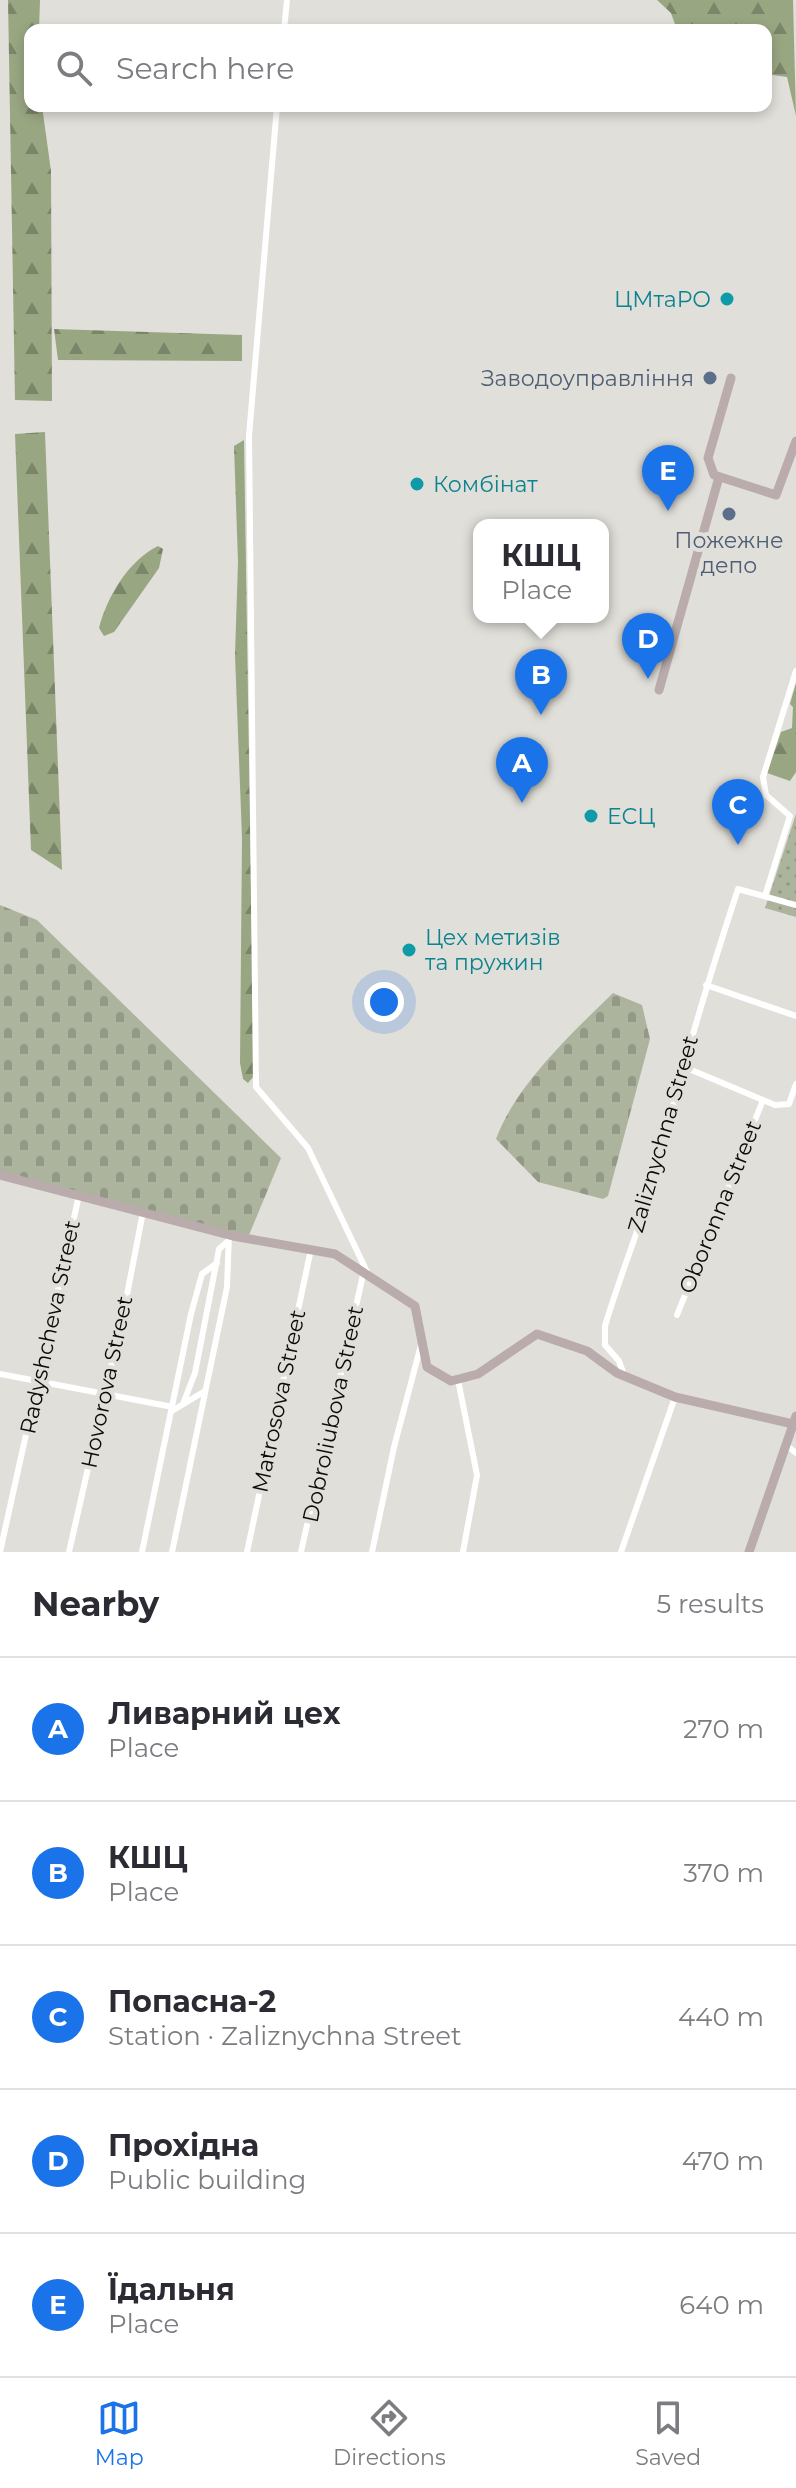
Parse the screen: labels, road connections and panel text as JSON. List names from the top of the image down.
{
  "streets": {
    "street": [
      "Zaliznychna Street",
      "Oboronna Street",
      "Radyshcheva Street",
      "Hovorova Street",
      "Matrosova Street",
      "Dobroliubova Street"
    ]
  },
  "places": [
    "ЦМтаРО",
    "Заводоуправління",
    "Комбінат",
    "Пожежне депо",
    "ЕСЦ",
    "Цех метизів та пружин"
  ],
  "page": {
    "search": "Search here",
    "pins": [
      "E",
      "D",
      "B",
      "A",
      "C"
    ],
    "popup": ["КШЦ", "Place"],
    "heading": ["Nearby", "5 results"],
    "list": [
      {
        "mark": "A",
        "name": "Ливарний цех",
        "note": "Place",
        "value": "270 m"
      },
      {
        "mark": "B",
        "name": "КШЦ",
        "note": "Place",
        "value": "370 m"
      },
      {
        "mark": "C",
        "name": "Попасна-2",
        "note": "Station · Zaliznychna Street",
        "value": "440 m"
      },
      {
        "mark": "D",
        "name": "Прохідна",
        "note": "Public building",
        "value": "470 m"
      },
      {
        "mark": "E",
        "name": "Їдальня",
        "note": "Place",
        "value": "640 m"
      }
    ],
    "nav": ["Map", "Directions", "Saved"]
  }
}
